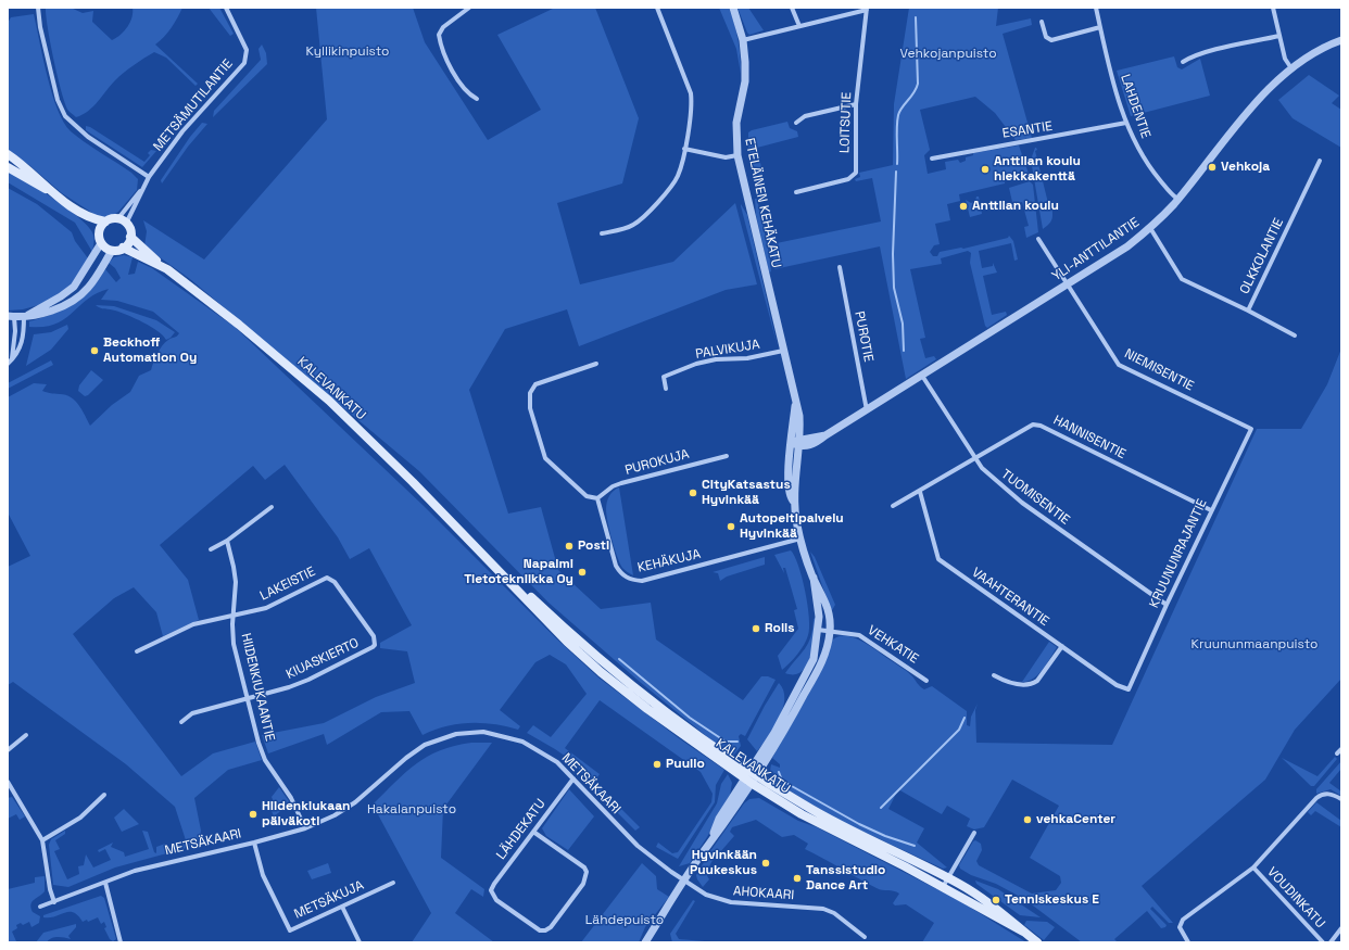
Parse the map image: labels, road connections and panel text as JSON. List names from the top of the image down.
{
  "streets": {
    "main road": ["KALEVANKATU"],
    "street": [
      "METSÄMUTILANTIE",
      "LAHDENTIE",
      "LOITSUTIE",
      "ESANTIE",
      "ETELÄINEN KEHÄKATU",
      "YLI-ANTTILANTIE",
      "OLKKOLANTIE",
      "PUROTIE",
      "PALVIKUJA",
      "NIEMISENTIE",
      "HANNISENTIE",
      "PUROKUJA",
      "TUOMISENTIE",
      "KRUUNUNRAJANTIE",
      "KEHÄKUJA",
      "LAKEISTIE",
      "VAAHTERANTIE",
      "VEHKATIE",
      "KIUASKIERTO",
      "HIIDENKIUKAANTIE",
      "METSÄKAARI",
      "LÄHDEKATU",
      "AHOKAARI",
      "VOUDINKATU",
      "METSÄKUJA"
    ]
  },
  "crossings": [
    ["METSÄMUTILANTIE", "KALEVANKATU"],
    ["LAHDENTIE", "ESANTIE"],
    ["LAHDENTIE", "YLI-ANTTILANTIE"],
    ["ETELÄINEN KEHÄKATU", "YLI-ANTTILANTIE"],
    ["ETELÄINEN KEHÄKATU", "PALVIKUJA"],
    ["ETELÄINEN KEHÄKATU", "KALEVANKATU"],
    ["ETELÄINEN KEHÄKATU", "KEHÄKUJA"],
    ["ETELÄINEN KEHÄKATU", "VEHKATIE"],
    ["ETELÄINEN KEHÄKATU", "METSÄKAARI"],
    ["ETELÄINEN KEHÄKATU", "AHOKAARI"],
    ["YLI-ANTTILANTIE", "OLKKOLANTIE"],
    ["YLI-ANTTILANTIE", "PUROTIE"],
    ["YLI-ANTTILANTIE", "NIEMISENTIE"],
    ["YLI-ANTTILANTIE", "TUOMISENTIE"],
    ["NIEMISENTIE", "KRUUNUNRAJANTIE"],
    ["HANNISENTIE", "TUOMISENTIE"],
    ["HANNISENTIE", "KRUUNUNRAJANTIE"],
    ["HANNISENTIE", "VAAHTERANTIE"],
    ["PUROKUJA", "KEHÄKUJA"],
    ["TUOMISENTIE", "KRUUNUNRAJANTIE"],
    ["KRUUNUNRAJANTIE", "VAAHTERANTIE"],
    ["LAKEISTIE", "KIUASKIERTO"],
    ["LAKEISTIE", "HIIDENKIUKAANTIE"],
    ["KIUASKIERTO", "HIIDENKIUKAANTIE"],
    ["HIIDENKIUKAANTIE", "METSÄKAARI"],
    ["METSÄKAARI", "LÄHDEKATU"],
    ["METSÄKAARI", "AHOKAARI"],
    ["METSÄKAARI", "METSÄKUJA"]
  ],
  "parks": [
    "Kyllikinpuisto",
    "Vehkojanpuisto",
    "Kruununmaanpuisto",
    "Hakalanpuisto",
    "Lähdepuisto"
  ],
  "places": [
    "Vehkoja",
    "Anttilan koulu hiekkakenttä",
    "Anttilan koulu",
    "Beckhoff Automation Oy",
    "CityKatsastus Hyvinkää",
    "Autopeltipalvelu Hyvinkää",
    "Posti",
    "Napalmi Tietotekniikka Oy",
    "Rolls",
    "Puuilo",
    "Hiidenkiukaan päiväkoti",
    "vehkaCenter",
    "Hyvinkään Puukeskus",
    "Tanssistudio Dance Art",
    "Tenniskeskus E"
  ]
}
